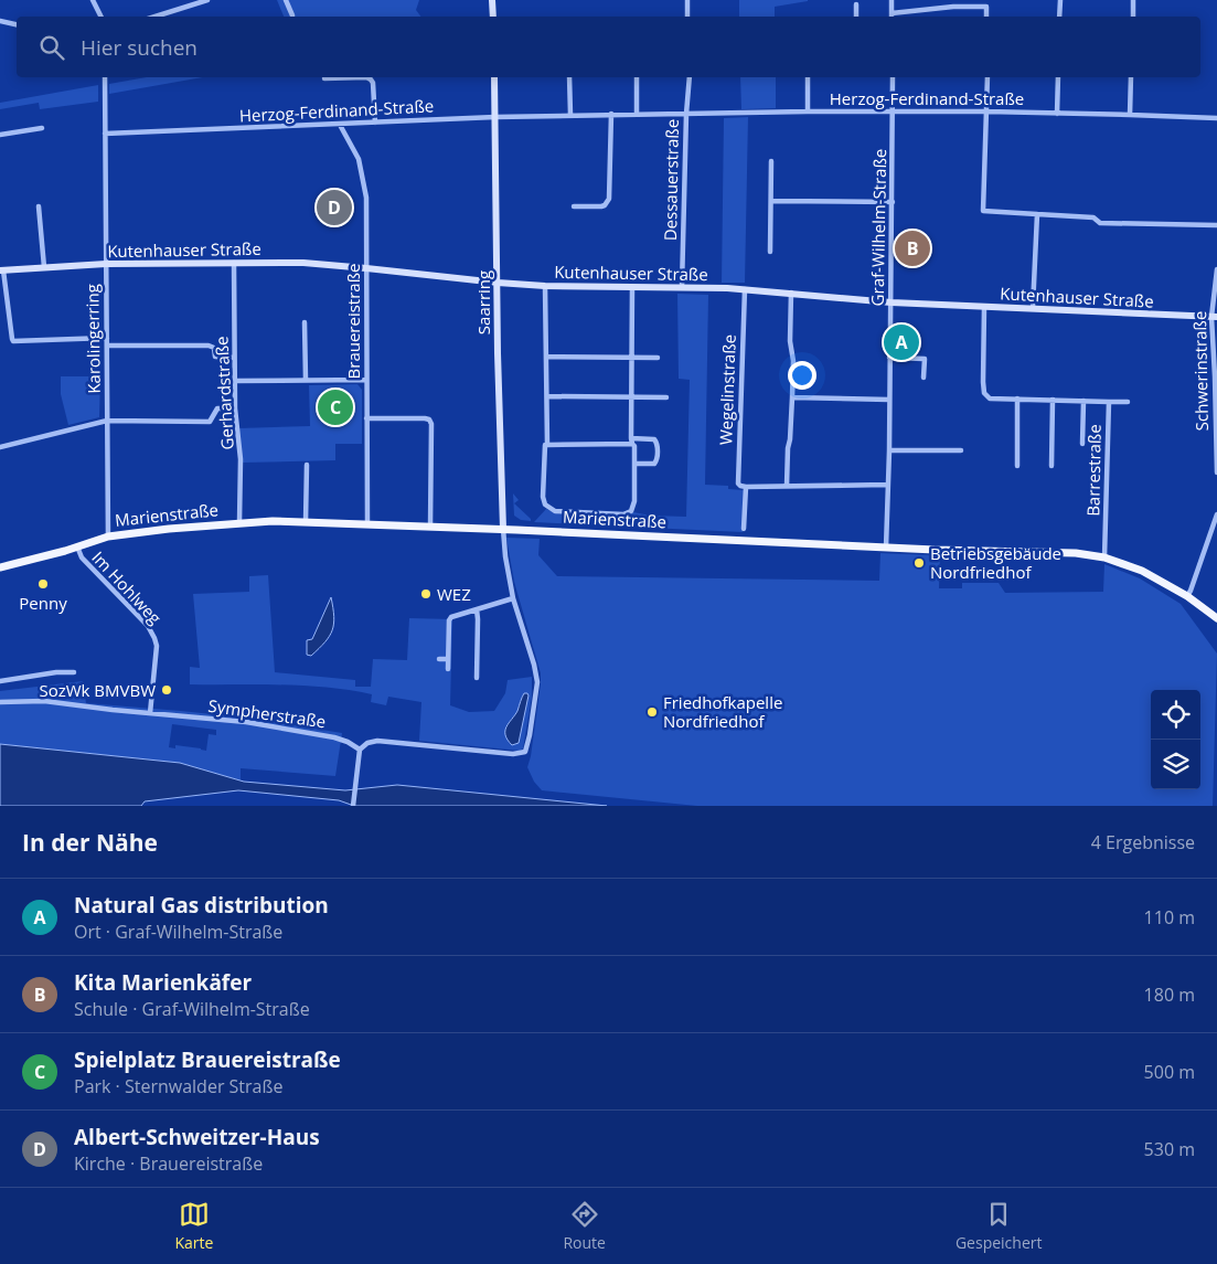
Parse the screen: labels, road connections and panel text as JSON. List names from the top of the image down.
{
  "streets": {
    "main road": ["Marienstraße"],
    "street": [
      "Herzog-Ferdinand-Straße",
      "Dessauerstraße",
      "Graf-Wilhelm-Straße",
      "Kutenhauser Straße",
      "Saarring",
      "Brauereistraße",
      "Karolingerring",
      "Schwerinstraße",
      "Wegelinstraße",
      "Gerhardstraße",
      "Barrestraße",
      "Im Hohlweg",
      "Sympherstraße"
    ]
  },
  "crossings": [
    ["Herzog-Ferdinand-Straße", "Dessauerstraße"],
    ["Herzog-Ferdinand-Straße", "Graf-Wilhelm-Straße"],
    ["Herzog-Ferdinand-Straße", "Saarring"],
    ["Herzog-Ferdinand-Straße", "Brauereistraße"],
    ["Herzog-Ferdinand-Straße", "Karolingerring"],
    ["Dessauerstraße", "Kutenhauser Straße"],
    ["Graf-Wilhelm-Straße", "Kutenhauser Straße"],
    ["Graf-Wilhelm-Straße", "Marienstraße"],
    ["Kutenhauser Straße", "Saarring"],
    ["Kutenhauser Straße", "Brauereistraße"],
    ["Kutenhauser Straße", "Karolingerring"],
    ["Kutenhauser Straße", "Schwerinstraße"],
    ["Kutenhauser Straße", "Wegelinstraße"],
    ["Kutenhauser Straße", "Gerhardstraße"],
    ["Saarring", "Marienstraße"],
    ["Brauereistraße", "Marienstraße"],
    ["Karolingerring", "Marienstraße"],
    ["Gerhardstraße", "Marienstraße"],
    ["Barrestraße", "Marienstraße"],
    ["Marienstraße", "Im Hohlweg"],
    ["Im Hohlweg", "Sympherstraße"]
  ],
  "places": [
    "Betriebsgebäude Nordfriedhof",
    "Penny",
    "WEZ",
    "SozWk BMVBW",
    "Friedhofkapelle Nordfriedhof"
  ],
  "page": {
    "search": "Hier suchen",
    "pins": [
      "D",
      "B",
      "A",
      "C"
    ],
    "heading": ["In der Nähe", "4 Ergebnisse"],
    "list": [
      {
        "mark": "A",
        "name": "Natural Gas distribution",
        "note": "Ort · Graf-Wilhelm-Straße",
        "value": "110 m"
      },
      {
        "mark": "B",
        "name": "Kita Marienkäfer",
        "note": "Schule · Graf-Wilhelm-Straße",
        "value": "180 m"
      },
      {
        "mark": "C",
        "name": "Spielplatz Brauereistraße",
        "note": "Park · Sternwalder Straße",
        "value": "500 m"
      },
      {
        "mark": "D",
        "name": "Albert-Schweitzer-Haus",
        "note": "Kirche · Brauereistraße",
        "value": "530 m"
      }
    ],
    "nav": ["Karte", "Route", "Gespeichert"]
  }
}
